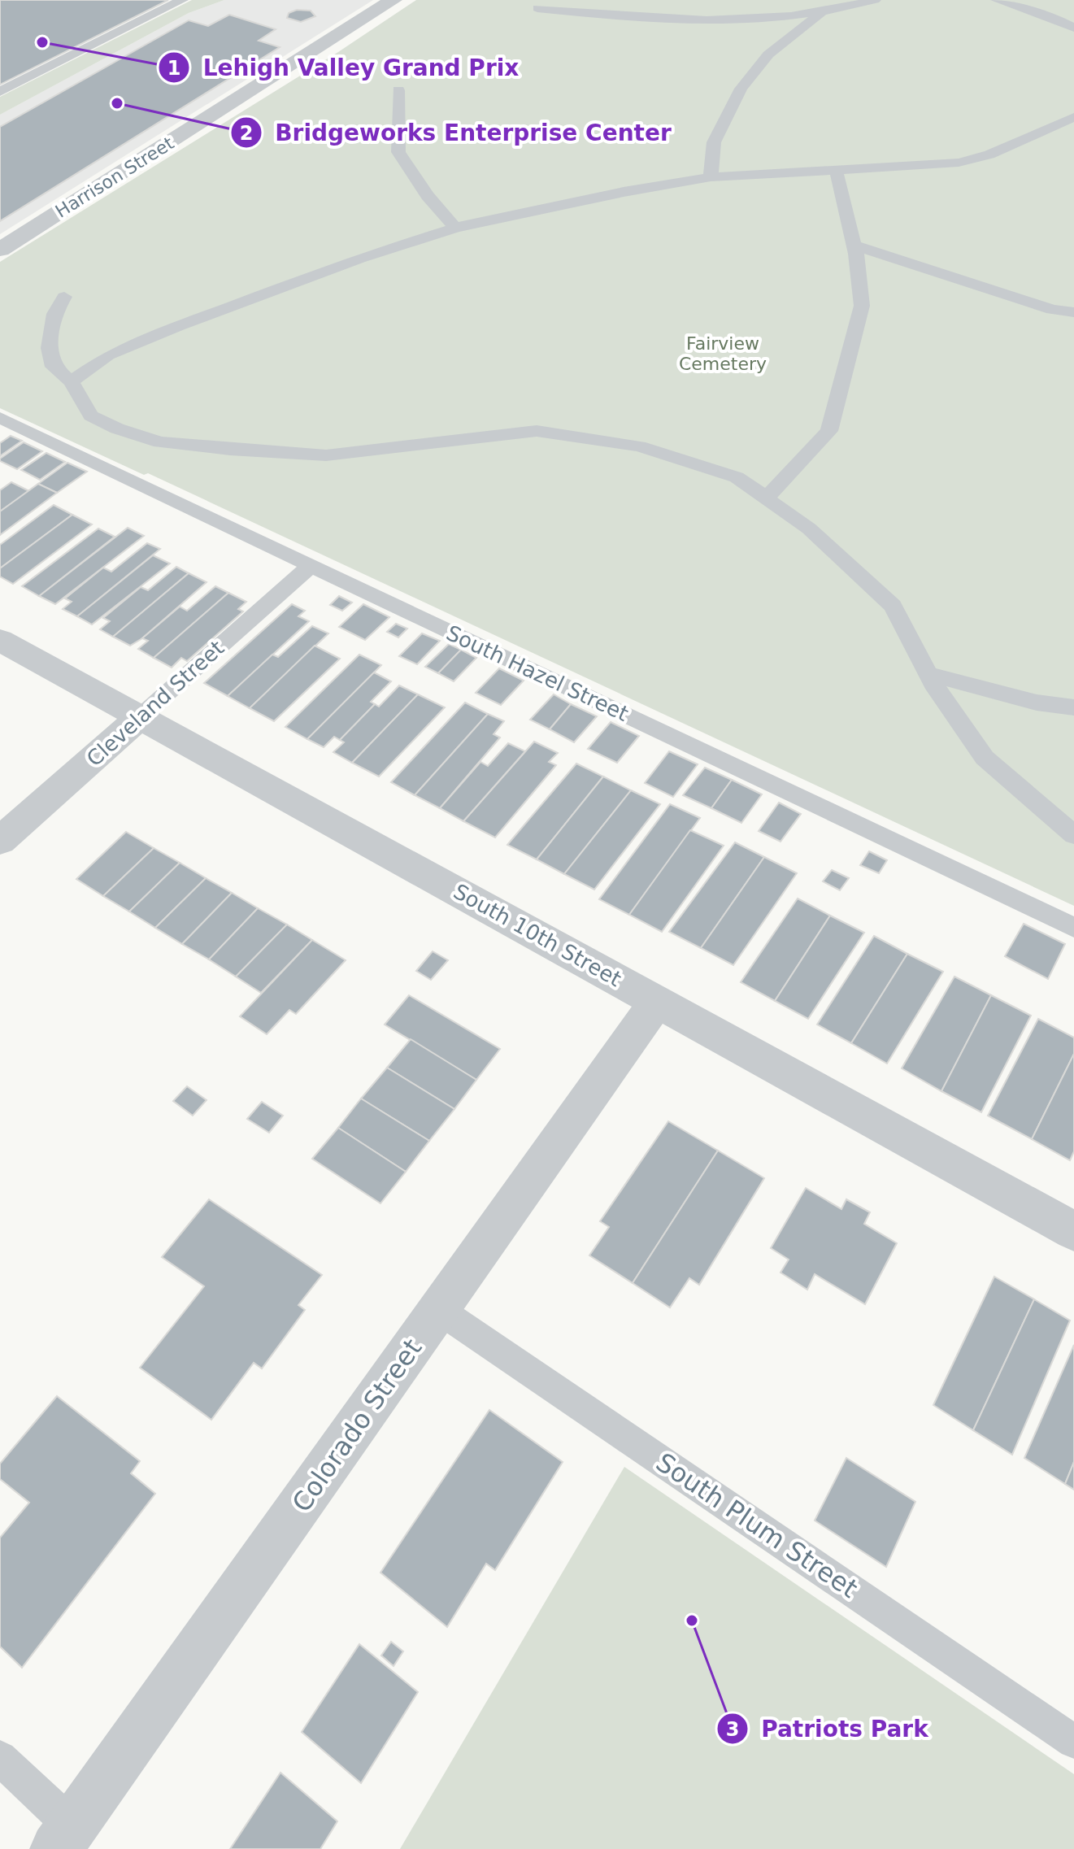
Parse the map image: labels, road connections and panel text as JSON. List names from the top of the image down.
{
  "streets": {
    "street": [
      "Harrison Street",
      "Cleveland Street",
      "South 10th Street",
      "Colorado Street"
    ],
    "lane": ["South Hazel Street", "South Plum Street"]
  },
  "crossings": [
    ["South Hazel Street", "Cleveland Street"],
    ["Cleveland Street", "South 10th Street"],
    ["South 10th Street", "Colorado Street"],
    ["Colorado Street", "South Plum Street"]
  ],
  "parks": ["Fairview Cemetery"],
  "places": ["Lehigh Valley Grand Prix", "Bridgeworks Enterprise Center", "Patriots Park"]
}
